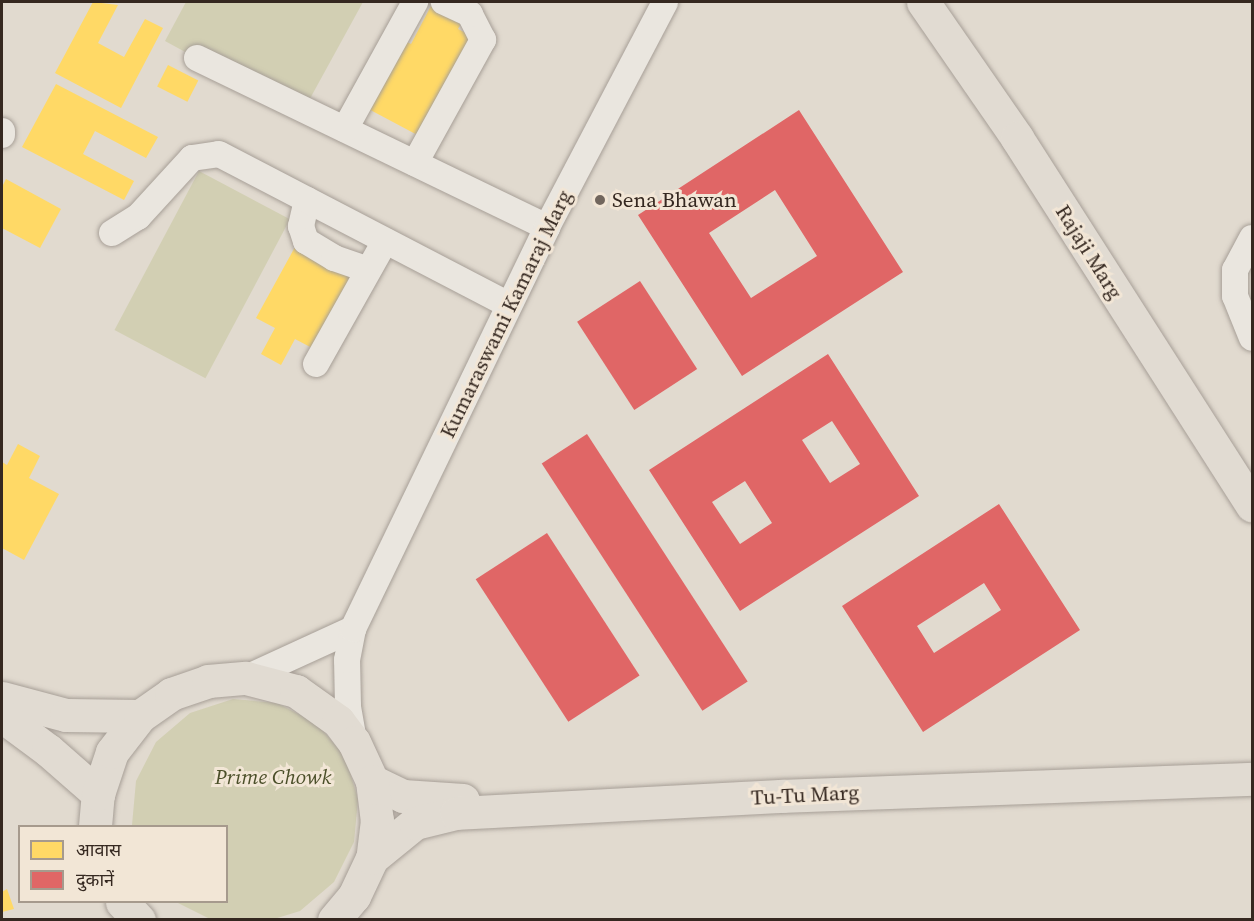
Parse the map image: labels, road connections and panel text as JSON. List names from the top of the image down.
{
  "streets": {
    "main road": ["Rajaji Marg", "Tu-Tu Marg"],
    "street": ["Kumaraswami Kamaraj Marg"]
  },
  "parks": ["Prime Chowk"],
  "places": ["Sena Bhawan"],
  "legend": ["आवास", "दुकानें"]
}
